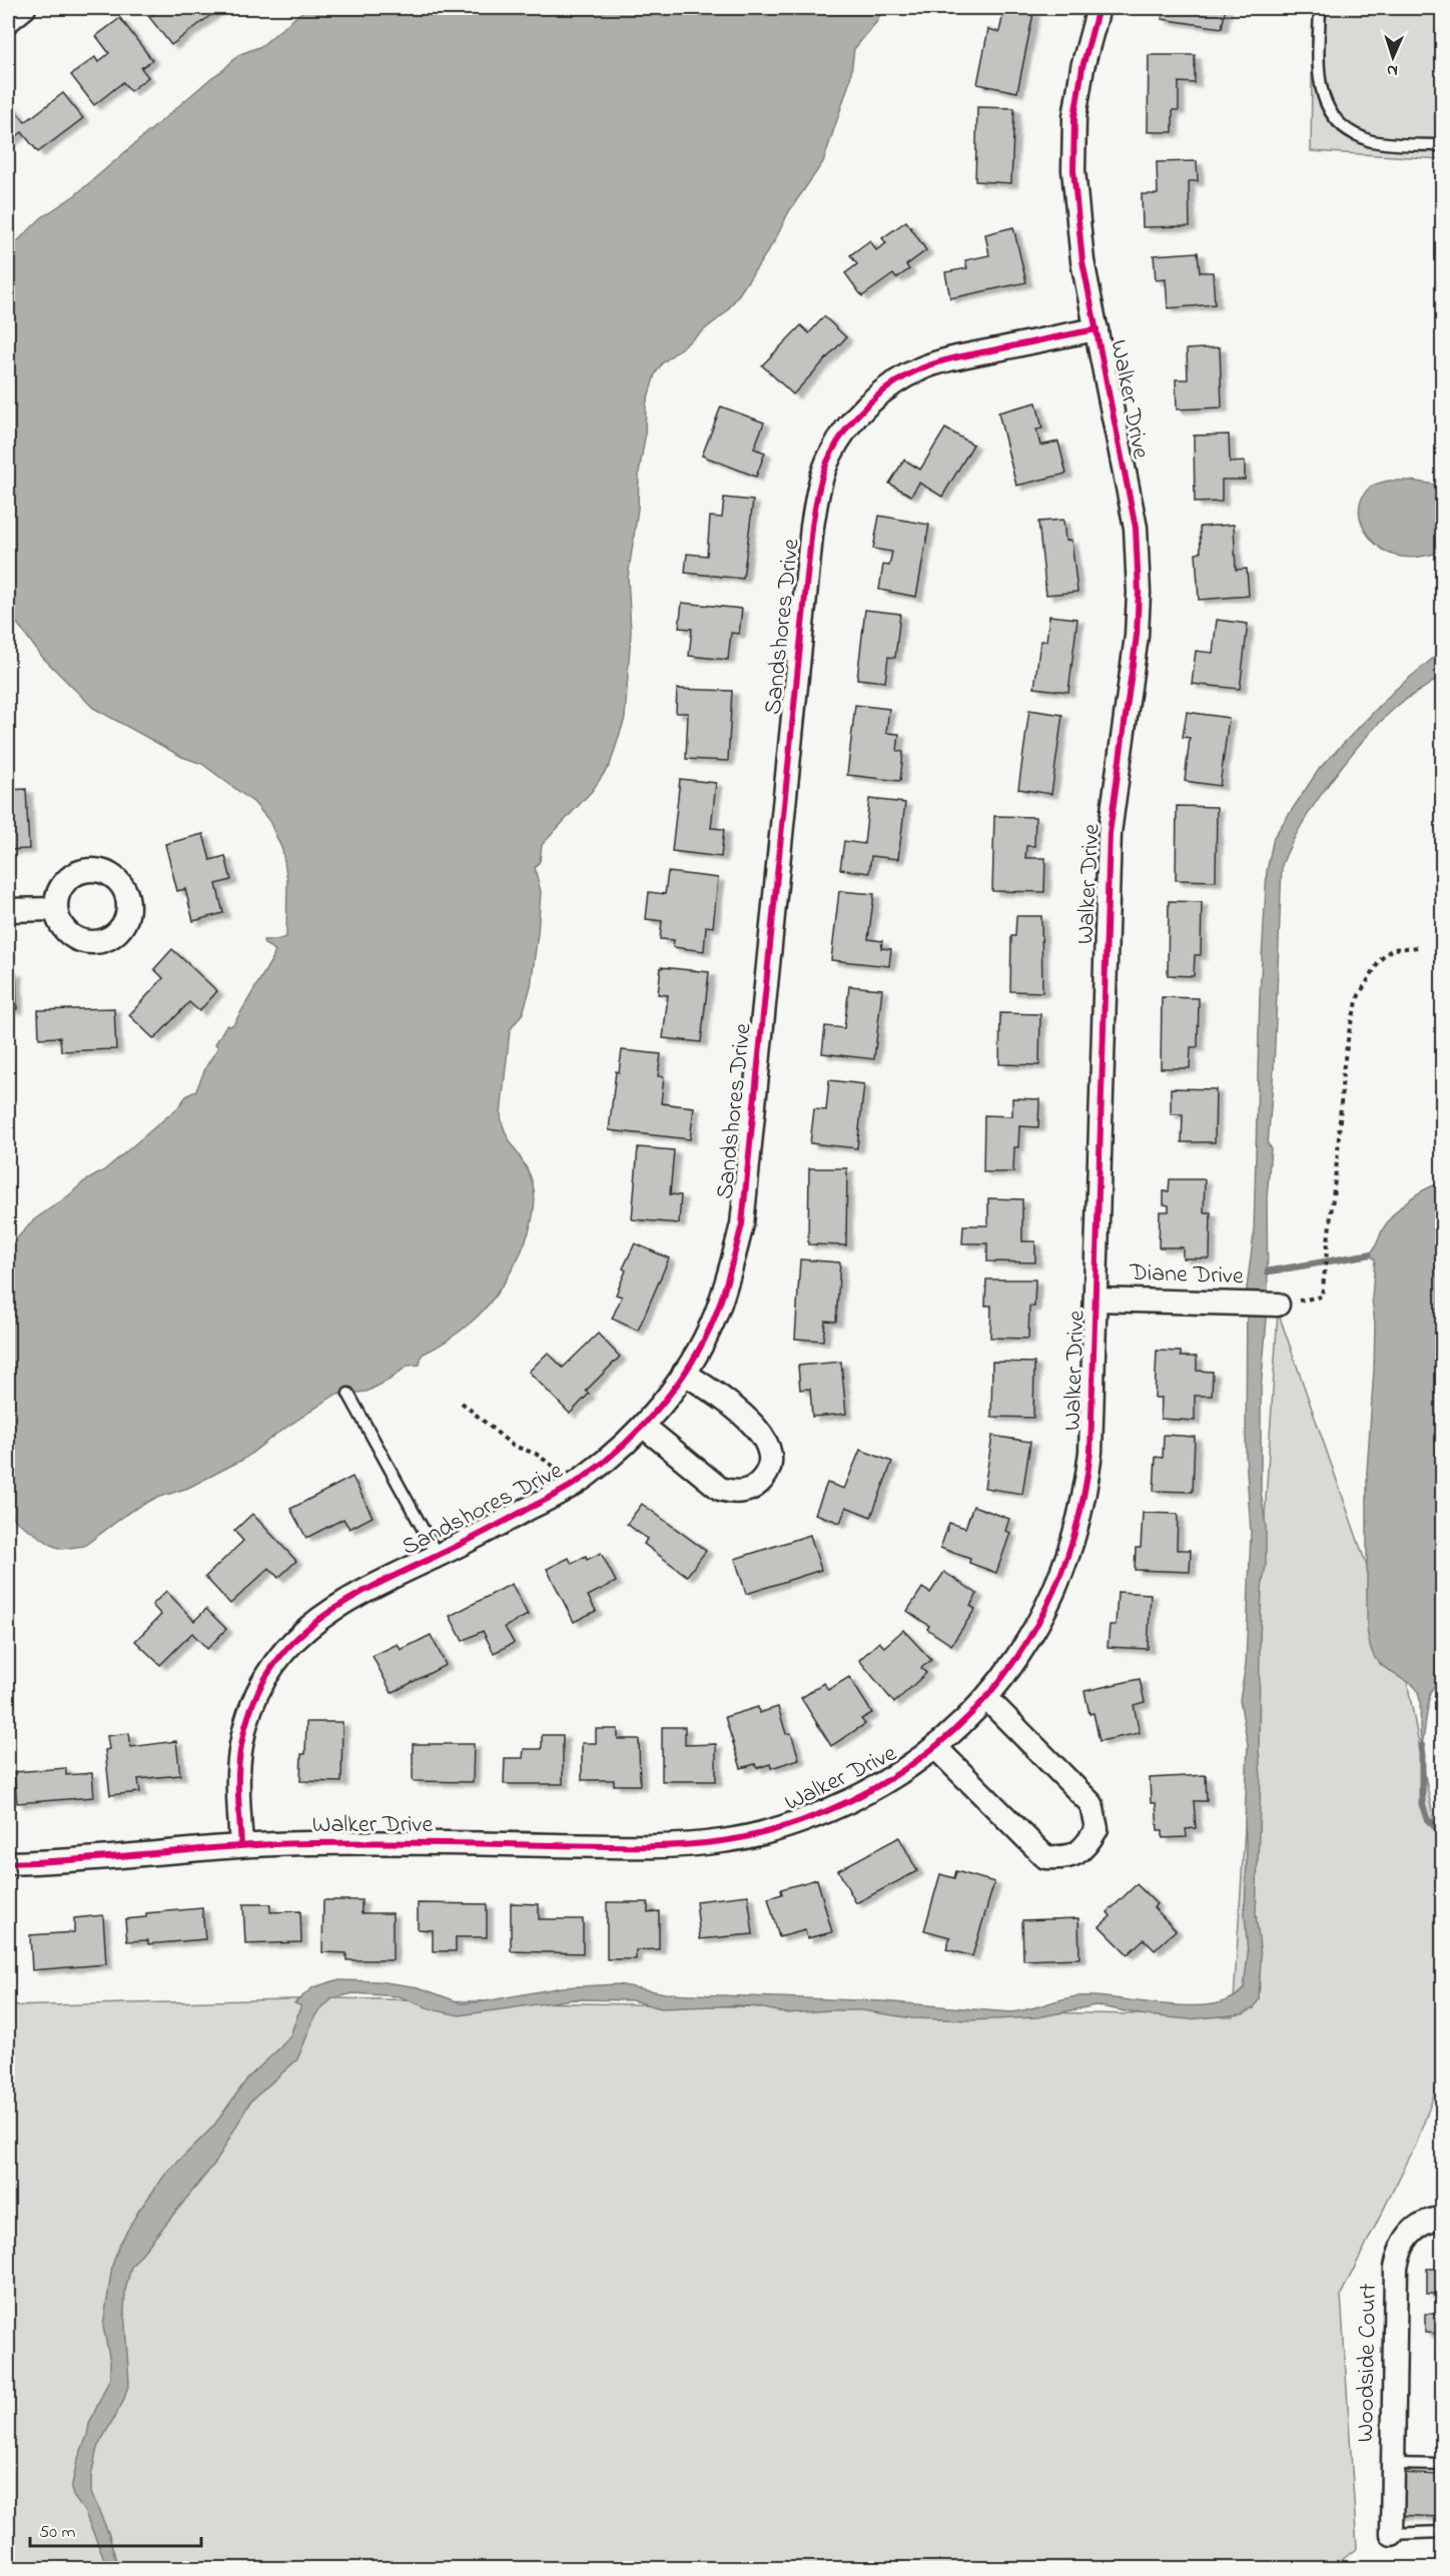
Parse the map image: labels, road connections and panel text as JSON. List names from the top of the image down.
{
  "streets": {
    "street": [
      "Walker Drive",
      "Sandshores Drive",
      "Diane Drive",
      "Woodside Court"
    ]
  },
  "crossings": [
    ["Walker Drive", "Sandshores Drive"],
    ["Walker Drive", "Diane Drive"]
  ],
  "scale_bar": "50 m",
  "north": "bottom"
}
